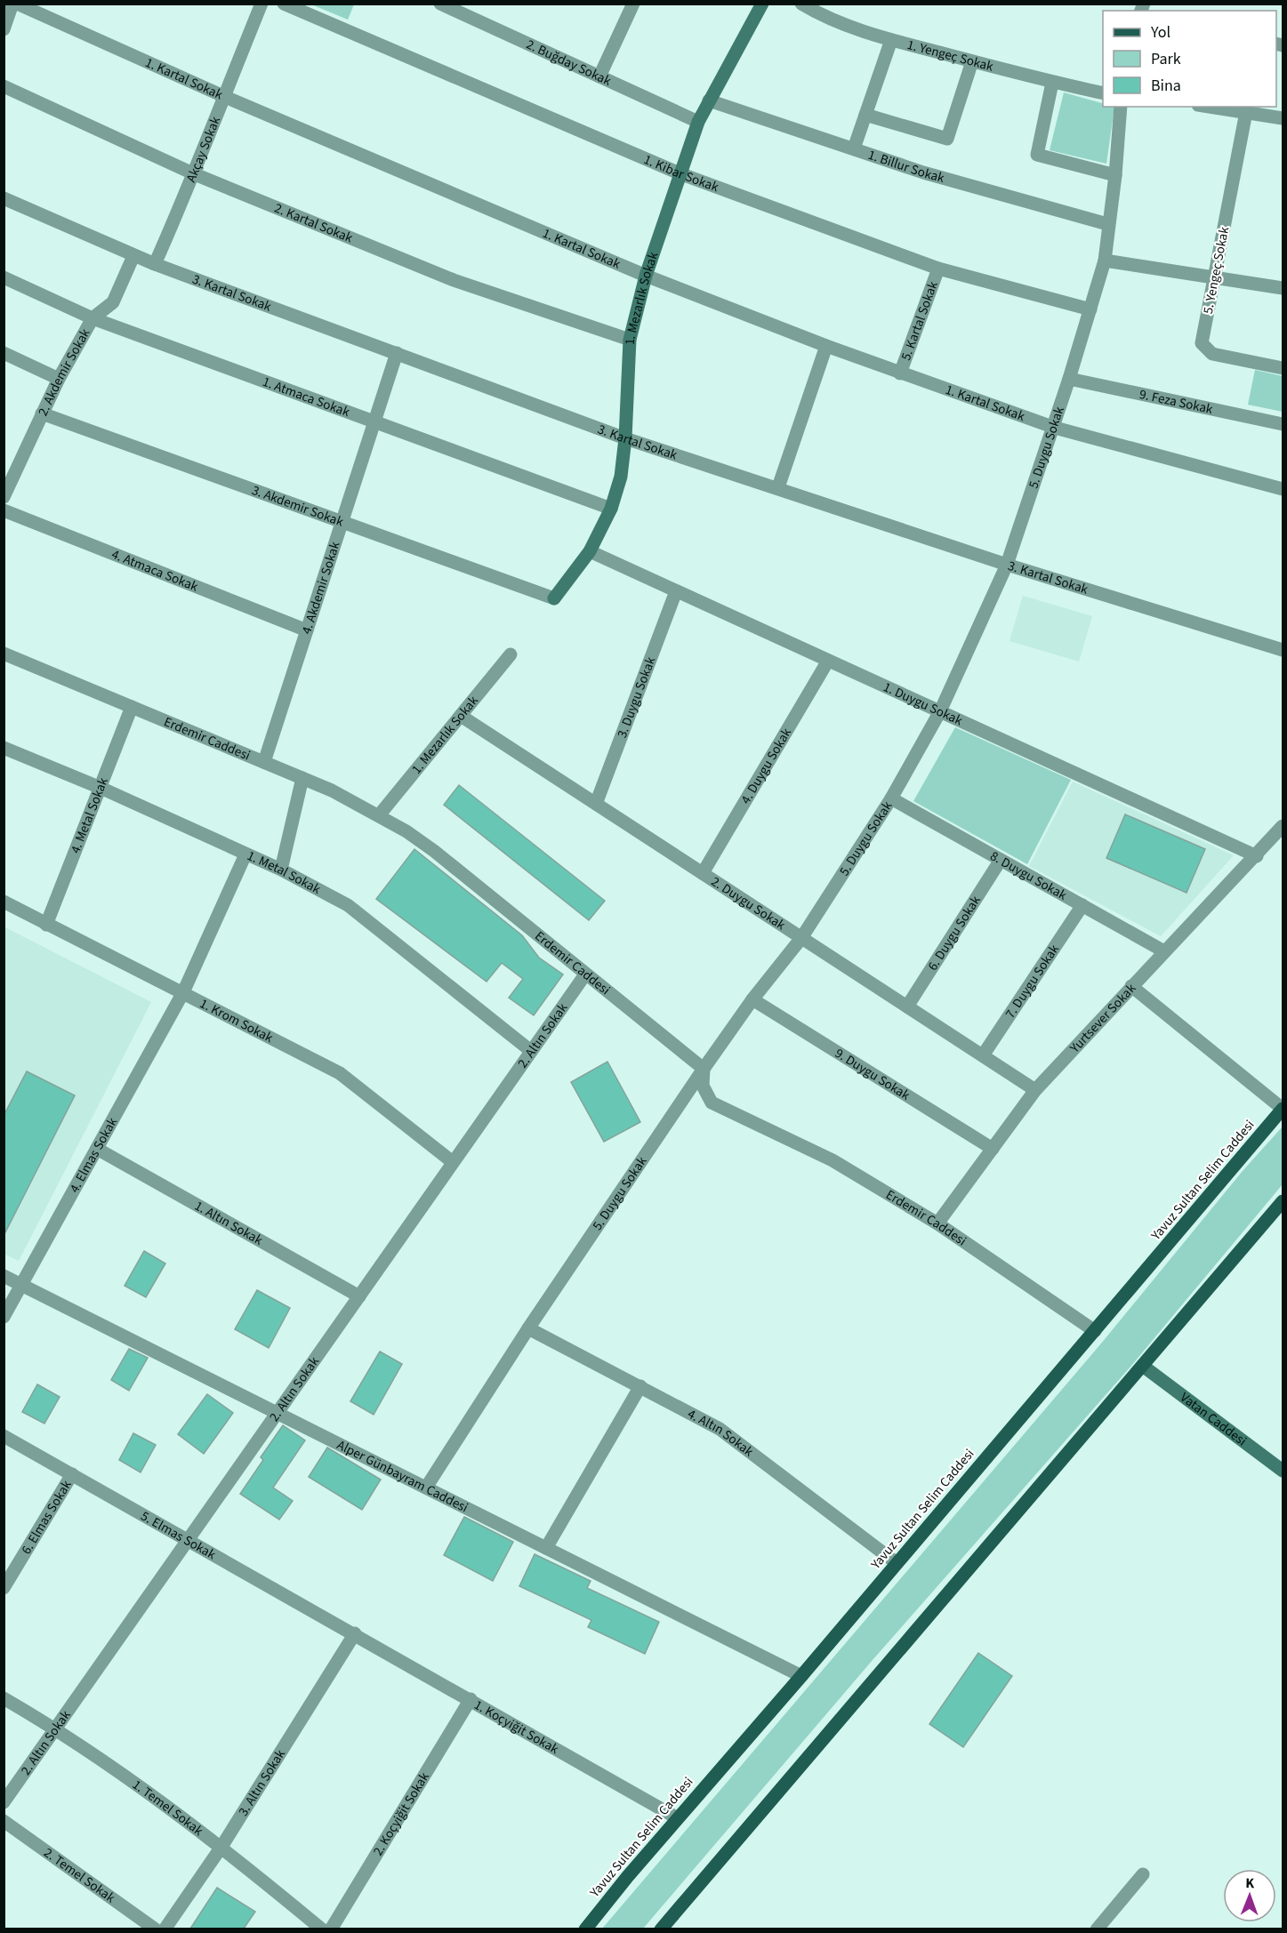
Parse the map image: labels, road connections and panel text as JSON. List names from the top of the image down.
{
  "streets": {
    "main road": ["Yavuz Sultan Selim Caddesi"],
    "street": [
      "1. Yengeç Sokak",
      "2. Buğday Sokak",
      "1. Kartal Sokak",
      "Akçay Sokak",
      "1. Billur Sokak",
      "1. Kibar Sokak",
      "2. Kartal Sokak",
      "5. Yengeç Sokak",
      "3. Kartal Sokak",
      "1. Mezarlık Sokak",
      "5. Kartal Sokak",
      "2. Akdemir Sokak",
      "1. Atmaca Sokak",
      "9. Feza Sokak",
      "5. Duygu Sokak",
      "3. Akdemir Sokak",
      "4. Atmaca Sokak",
      "4. Akdemir Sokak",
      "3. Duygu Sokak",
      "1. Duygu Sokak",
      "Erdemir Caddesi",
      "4. Duygu Sokak",
      "4. Metal Sokak",
      "1. Metal Sokak",
      "8. Duygu Sokak",
      "2. Duygu Sokak",
      "6. Duygu Sokak",
      "7. Duygu Sokak",
      "Yurtsever Sokak",
      "1. Krom Sokak",
      "2. Altın Sokak",
      "9. Duygu Sokak",
      "4. Elmas Sokak",
      "1. Altın Sokak",
      "Vatan Caddesi",
      "4. Altın Sokak",
      "Alper Günbayram Caddesi",
      "6. Elmas Sokak",
      "5. Elmas Sokak",
      "1. Koçyiğit Sokak",
      "3. Altın Sokak",
      "1. Temel Sokak",
      "2. Koçyiğit Sokak",
      "2. Temel Sokak"
    ]
  },
  "crossings": [
    ["2. Buğday Sokak", "1. Mezarlık Sokak"],
    ["1. Kartal Sokak", "Akçay Sokak"],
    ["1. Kartal Sokak", "1. Mezarlık Sokak"],
    ["1. Kartal Sokak", "5. Kartal Sokak"],
    ["1. Kartal Sokak", "5. Duygu Sokak"],
    ["Akçay Sokak", "2. Kartal Sokak"],
    ["Akçay Sokak", "3. Kartal Sokak"],
    ["1. Billur Sokak", "1. Mezarlık Sokak"],
    ["1. Billur Sokak", "5. Duygu Sokak"],
    ["1. Kibar Sokak", "1. Mezarlık Sokak"],
    ["1. Kibar Sokak", "5. Kartal Sokak"],
    ["1. Kibar Sokak", "5. Duygu Sokak"],
    ["2. Kartal Sokak", "1. Mezarlık Sokak"],
    ["3. Kartal Sokak", "1. Mezarlık Sokak"],
    ["3. Kartal Sokak", "2. Akdemir Sokak"],
    ["3. Kartal Sokak", "5. Duygu Sokak"],
    ["3. Kartal Sokak", "4. Akdemir Sokak"],
    ["1. Mezarlık Sokak", "1. Atmaca Sokak"],
    ["1. Mezarlık Sokak", "3. Akdemir Sokak"],
    ["1. Mezarlık Sokak", "1. Duygu Sokak"],
    ["1. Mezarlık Sokak", "Erdemir Caddesi"],
    ["1. Mezarlık Sokak", "2. Duygu Sokak"],
    ["2. Akdemir Sokak", "1. Atmaca Sokak"],
    ["2. Akdemir Sokak", "3. Akdemir Sokak"],
    ["1. Atmaca Sokak", "4. Akdemir Sokak"],
    ["9. Feza Sokak", "5. Duygu Sokak"],
    ["5. Duygu Sokak", "1. Duygu Sokak"],
    ["5. Duygu Sokak", "Erdemir Caddesi"],
    ["5. Duygu Sokak", "8. Duygu Sokak"],
    ["5. Duygu Sokak", "2. Duygu Sokak"],
    ["5. Duygu Sokak", "9. Duygu Sokak"],
    ["5. Duygu Sokak", "4. Altın Sokak"],
    ["5. Duygu Sokak", "Alper Günbayram Caddesi"],
    ["3. Akdemir Sokak", "4. Akdemir Sokak"],
    ["4. Atmaca Sokak", "4. Akdemir Sokak"],
    ["4. Akdemir Sokak", "Erdemir Caddesi"],
    ["3. Duygu Sokak", "1. Duygu Sokak"],
    ["3. Duygu Sokak", "2. Duygu Sokak"],
    ["1. Duygu Sokak", "4. Duygu Sokak"],
    ["1. Duygu Sokak", "Yurtsever Sokak"],
    ["Erdemir Caddesi", "4. Metal Sokak"],
    ["Erdemir Caddesi", "Yurtsever Sokak"],
    ["Erdemir Caddesi", "2. Altın Sokak"],
    ["Erdemir Caddesi", "Yavuz Sultan Selim Caddesi"],
    ["4. Duygu Sokak", "2. Duygu Sokak"],
    ["4. Metal Sokak", "1. Metal Sokak"],
    ["4. Metal Sokak", "1. Krom Sokak"],
    ["1. Metal Sokak", "2. Altın Sokak"],
    ["1. Metal Sokak", "4. Elmas Sokak"],
    ["8. Duygu Sokak", "6. Duygu Sokak"],
    ["8. Duygu Sokak", "7. Duygu Sokak"],
    ["8. Duygu Sokak", "Yurtsever Sokak"],
    ["2. Duygu Sokak", "6. Duygu Sokak"],
    ["2. Duygu Sokak", "7. Duygu Sokak"],
    ["2. Duygu Sokak", "Yurtsever Sokak"],
    ["Yurtsever Sokak", "9. Duygu Sokak"],
    ["1. Krom Sokak", "2. Altın Sokak"],
    ["1. Krom Sokak", "4. Elmas Sokak"],
    ["2. Altın Sokak", "1. Altın Sokak"],
    ["2. Altın Sokak", "Alper Günbayram Caddesi"],
    ["2. Altın Sokak", "5. Elmas Sokak"],
    ["2. Altın Sokak", "1. Temel Sokak"],
    ["4. Elmas Sokak", "1. Altın Sokak"],
    ["4. Elmas Sokak", "Alper Günbayram Caddesi"],
    ["Yavuz Sultan Selim Caddesi", "4. Altın Sokak"],
    ["Yavuz Sultan Selim Caddesi", "Alper Günbayram Caddesi"],
    ["Yavuz Sultan Selim Caddesi", "1. Koçyiğit Sokak"],
    ["6. Elmas Sokak", "5. Elmas Sokak"],
    ["5. Elmas Sokak", "1. Koçyiğit Sokak"],
    ["5. Elmas Sokak", "3. Altın Sokak"],
    ["1. Koçyiğit Sokak", "3. Altın Sokak"],
    ["1. Koçyiğit Sokak", "2. Koçyiğit Sokak"],
    ["3. Altın Sokak", "1. Temel Sokak"]
  ],
  "legend": ["Yol", "Park", "Bina"],
  "north": "top"
}
